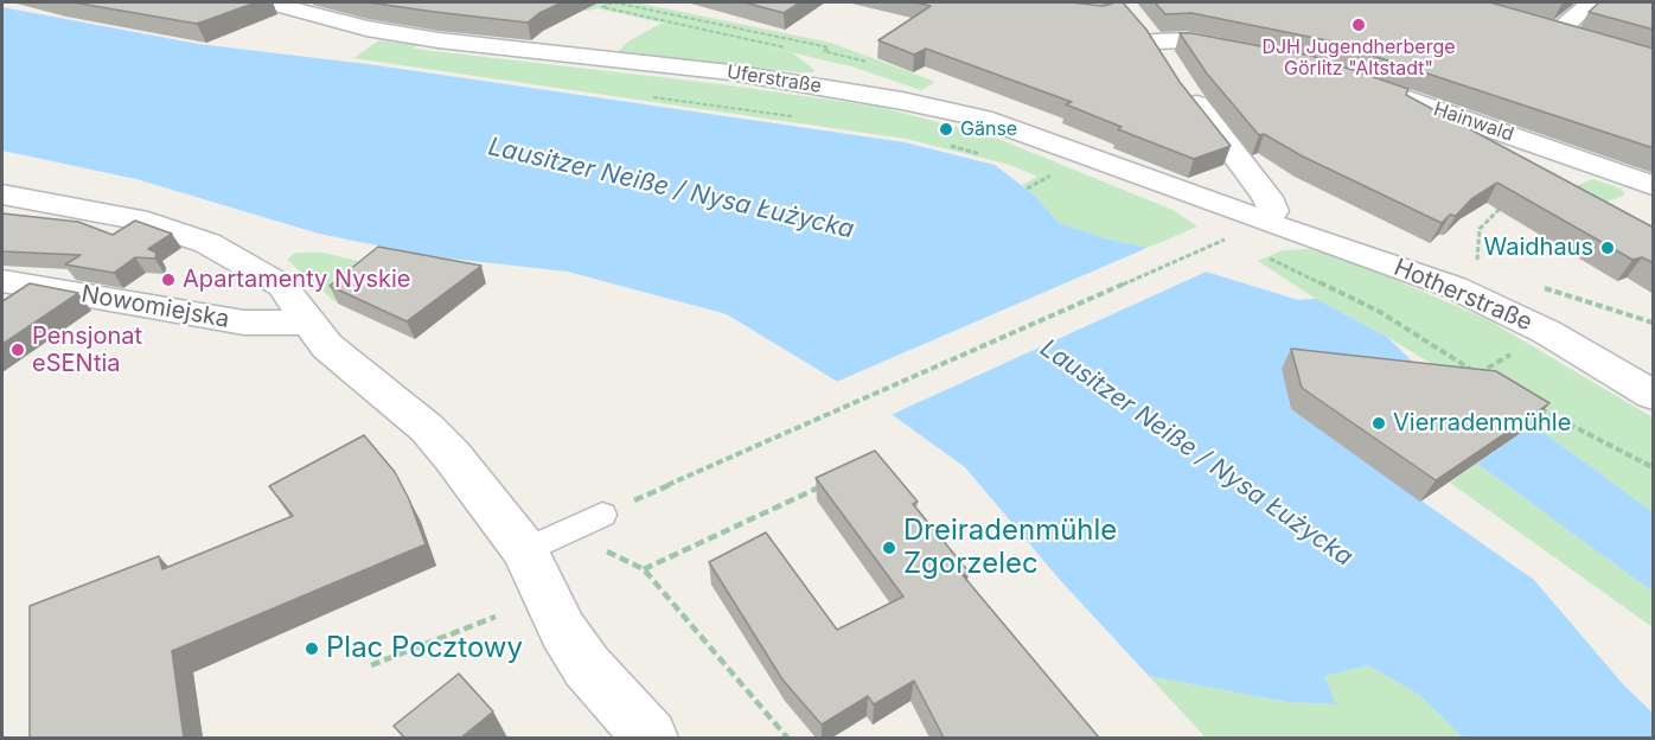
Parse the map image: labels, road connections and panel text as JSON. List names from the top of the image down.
{
  "streets": {
    "street": [
      "Uferstraße",
      "Hainwald",
      "Hotherstraße",
      "Nowomiejska"
    ]
  },
  "crossings": [
    ["Uferstraße", "Hotherstraße"]
  ],
  "water": ["Lausitzer Neiße / Nysa Łużycka"],
  "places": [
    "DJH Jugendherberge Görlitz \"Altstadt\"",
    "Gänse",
    "Waidhaus",
    "Apartamenty Nyskie",
    "Pensjonat eSENtia",
    "Vierradenmühle",
    "Dreiradenmühle Zgorzelec",
    "Plac Pocztowy"
  ]
}
